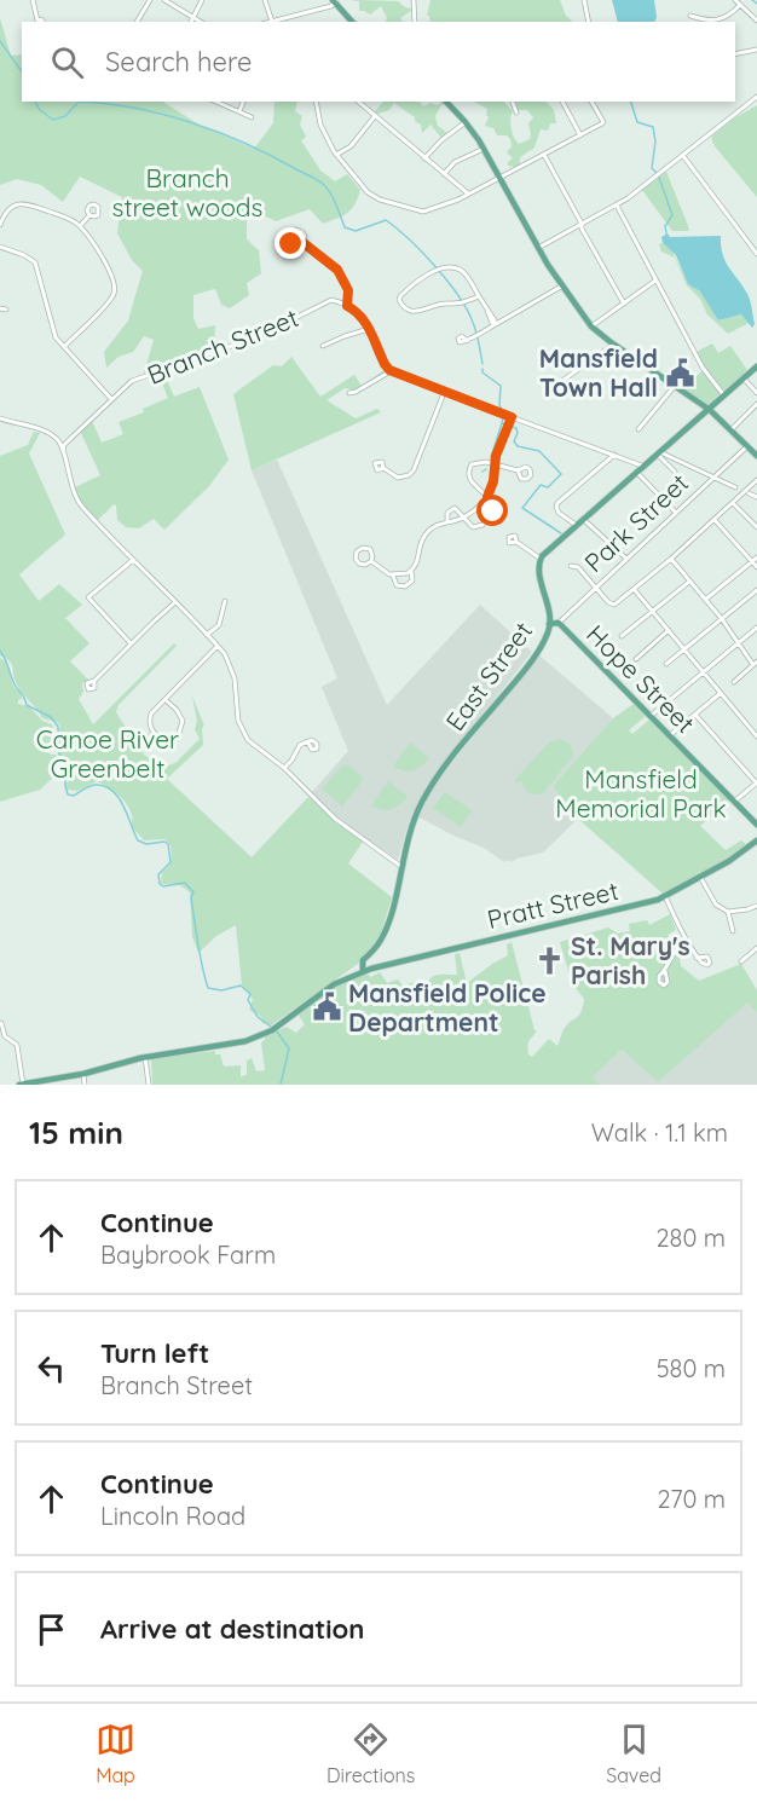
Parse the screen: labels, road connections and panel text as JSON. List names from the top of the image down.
{
  "streets": {
    "main road": ["East Street", "Hope Street", "Pratt Street"],
    "street": ["Branch Street", "Park Street"]
  },
  "crossings": [
    ["Park Street", "Hope Street"],
    ["East Street", "Pratt Street"]
  ],
  "parks": ["Branch street woods", "Canoe River Greenbelt", "Mansfield Memorial Park"],
  "places": {
    "public building": ["Mansfield Town Hall", "Mansfield Police Department"],
    "church": ["St. Mary's Parish"]
  },
  "page": {
    "search": "Search here",
    "heading": ["15 min", "Walk · 1.1 km"],
    "list": [
      ["Continue", "Baybrook Farm", "280 m"],
      ["Turn left", "Branch Street", "580 m"],
      ["Continue", "Lincoln Road", "270 m"],
      "Arrive at destination"
    ],
    "nav": ["Map", "Directions", "Saved"]
  }
}
